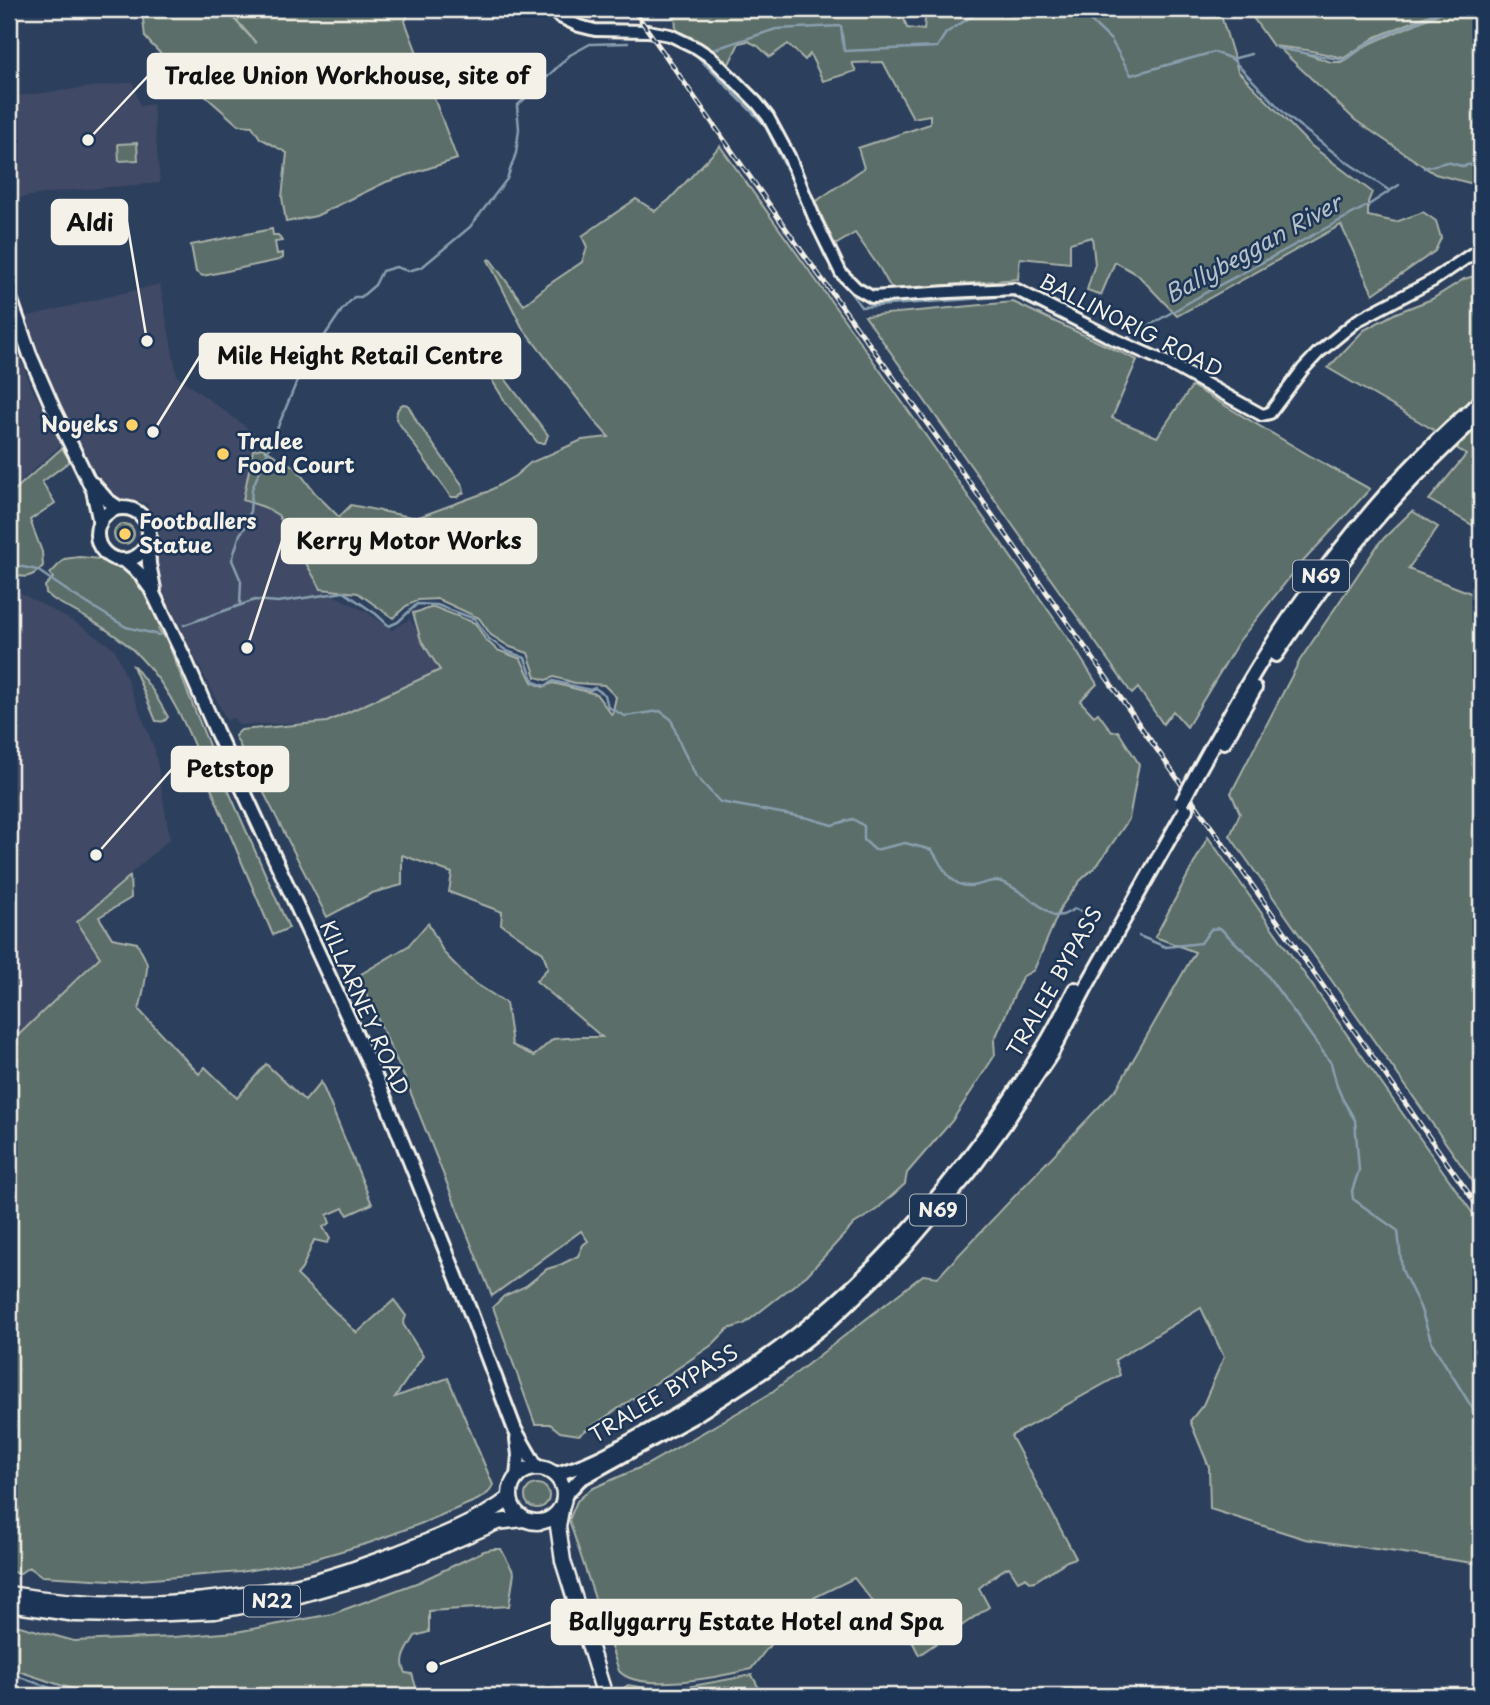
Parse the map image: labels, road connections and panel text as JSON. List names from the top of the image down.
{
  "streets": {
    "highway": ["N22"],
    "main road": ["N69", "TRALEE BYPASS", "KILLARNEY ROAD"],
    "street": ["BALLINORIG ROAD"]
  },
  "crossings": [
    ["TRALEE BYPASS", "KILLARNEY ROAD"],
    ["TRALEE BYPASS", "N22"],
    ["KILLARNEY ROAD", "N22"]
  ],
  "water": ["Ballybeggan River"],
  "places": [
    "Tralee Union Workhouse, site of",
    "Aldi",
    "Noyeks",
    "Mile Height Retail Centre",
    "Tralee Food Court",
    "Footballers Statue",
    "Kerry Motor Works",
    "Petstop",
    "Ballygarry Estate Hotel and Spa"
  ]
}
